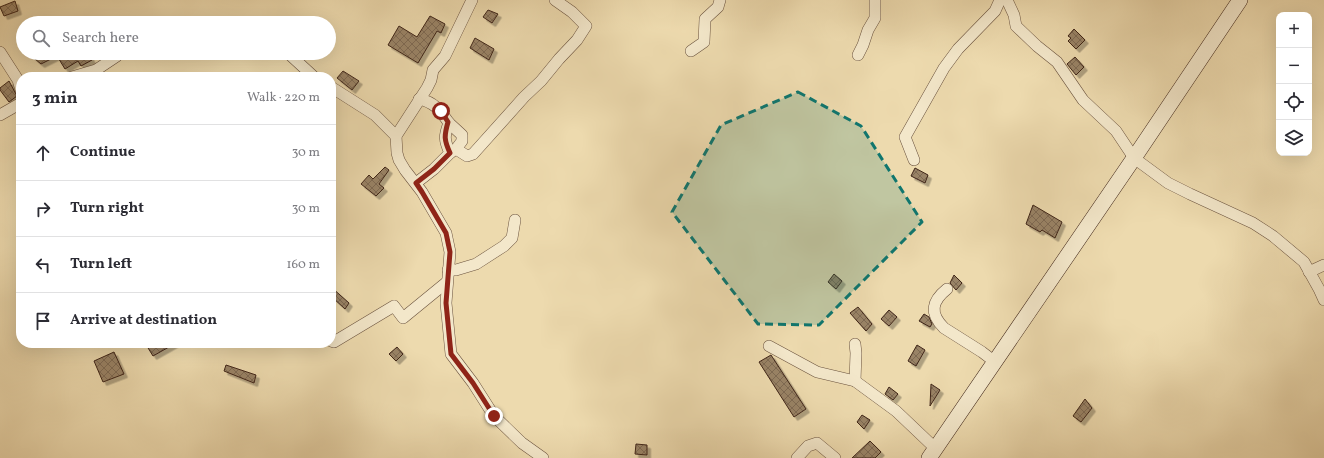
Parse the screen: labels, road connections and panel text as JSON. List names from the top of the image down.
{
  "page": {
    "map_buttons": ["+", "−"],
    "search": "Search here",
    "heading": ["3 min", "Walk · 220 m"],
    "list": [
      ["Continue", "30 m"],
      ["Turn right", "30 m"],
      ["Turn left", "160 m"],
      "Arrive at destination"
    ]
  }
}
